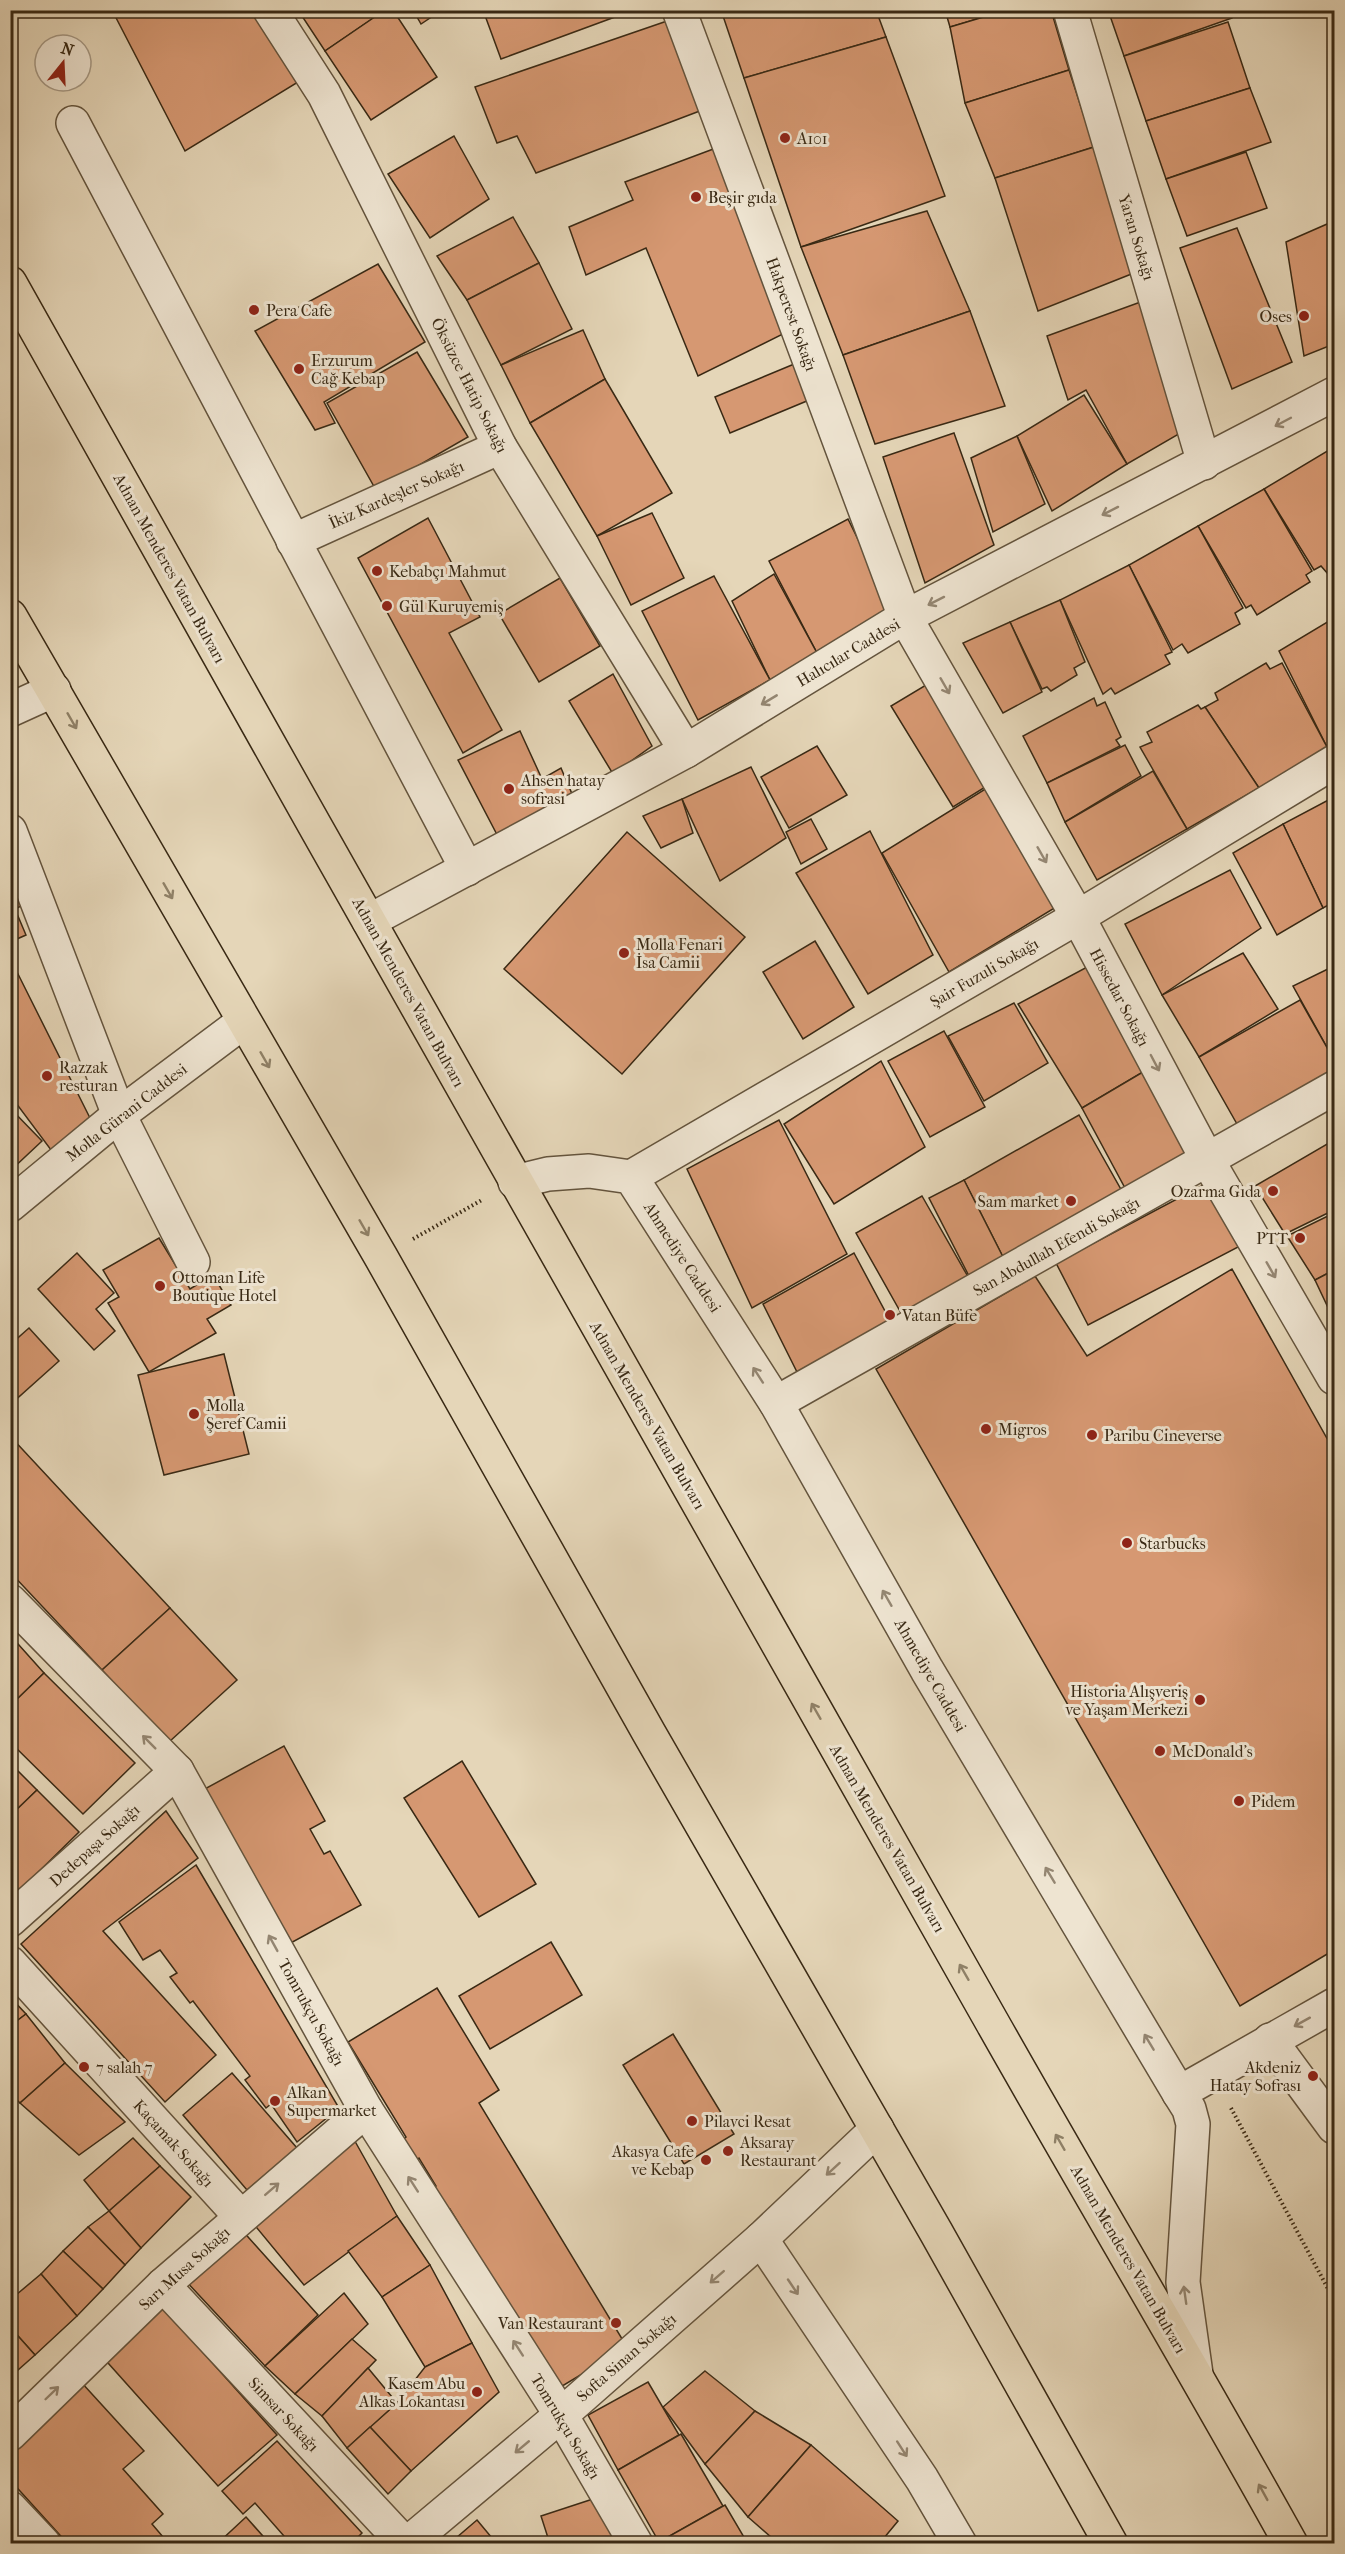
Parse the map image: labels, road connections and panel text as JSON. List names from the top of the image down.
{
  "streets": {
    "main road": ["Adnan Menderes Vatan Bulvarı"],
    "street": [
      "Yaran Sokağı",
      "Hakperest Sokağı",
      "Öksüzce Hatip Sokağı",
      "İkiz Kardeşler Sokağı",
      "Halıcılar Caddesi",
      "Şair Fuzuli Sokağı",
      "Hissedar Sokağı",
      "Molla Gürani Caddesi",
      "San Abdullah Efendi Sokağı",
      "Ahmediye Caddesi",
      "Dedepaşa Sokağı",
      "Tomrukçu Sokağı",
      "Kaçamak Sokağı",
      "Sarı Musa Sokağı",
      "Softa Sinan Sokağı",
      "Simsar Sokağı"
    ]
  },
  "crossings": [
    ["Yaran Sokağı", "Halıcılar Caddesi"],
    ["Hakperest Sokağı", "Halıcılar Caddesi"],
    ["Hakperest Sokağı", "Hissedar Sokağı"],
    ["Öksüzce Hatip Sokağı", "İkiz Kardeşler Sokağı"],
    ["Öksüzce Hatip Sokağı", "Halıcılar Caddesi"],
    ["Adnan Menderes Vatan Bulvarı", "Halıcılar Caddesi"],
    ["Adnan Menderes Vatan Bulvarı", "Ahmediye Caddesi"],
    ["Halıcılar Caddesi", "Hissedar Sokağı"],
    ["Şair Fuzuli Sokağı", "Hissedar Sokağı"],
    ["Şair Fuzuli Sokağı", "Ahmediye Caddesi"],
    ["Hissedar Sokağı", "San Abdullah Efendi Sokağı"],
    ["San Abdullah Efendi Sokağı", "Ahmediye Caddesi"],
    ["Dedepaşa Sokağı", "Tomrukçu Sokağı"],
    ["Tomrukçu Sokağı", "Sarı Musa Sokağı"],
    ["Tomrukçu Sokağı", "Softa Sinan Sokağı"],
    ["Kaçamak Sokağı", "Sarı Musa Sokağı"],
    ["Sarı Musa Sokağı", "Simsar Sokağı"],
    ["Softa Sinan Sokağı", "Simsar Sokağı"]
  ],
  "one_way": [
    "Halıcılar Caddesi",
    "Hissedar Sokağı",
    "Ahmediye Caddesi",
    "Tomrukçu Sokağı",
    "Sarı Musa Sokağı",
    "Softa Sinan Sokağı"
  ],
  "places": [
    "A101",
    "Beşir gıda",
    "Pera Cafe",
    "Oses",
    "Erzurum Cağ Kebap",
    "Kebabçı Mahmut",
    "Gül Kuruyemiş",
    "Ahsen hatay sofrasi",
    "Molla Fenari İsa Camii",
    "Razzak resturan",
    "Ozarma Gıda",
    "Sam market",
    "PTT",
    "Ottoman Life Boutique Hotel",
    "Vatan Büfe",
    "Molla Şeref Camii",
    "Migros",
    "Paribu Cineverse",
    "Starbucks",
    "Historia Alışveriş ve Yaşam Merkezi",
    "McDonald's",
    "Pidem",
    "7 salah 7",
    "Akdeniz Hatay Sofrası",
    "Alkan Supermarket",
    "Pilavci Resat",
    "Aksaray Restaurant",
    "Akasya Cafe ve Kebap",
    "Van Restaurant",
    "Kasem Abu Alkas Lokantası"
  ],
  "north": "top"
}
